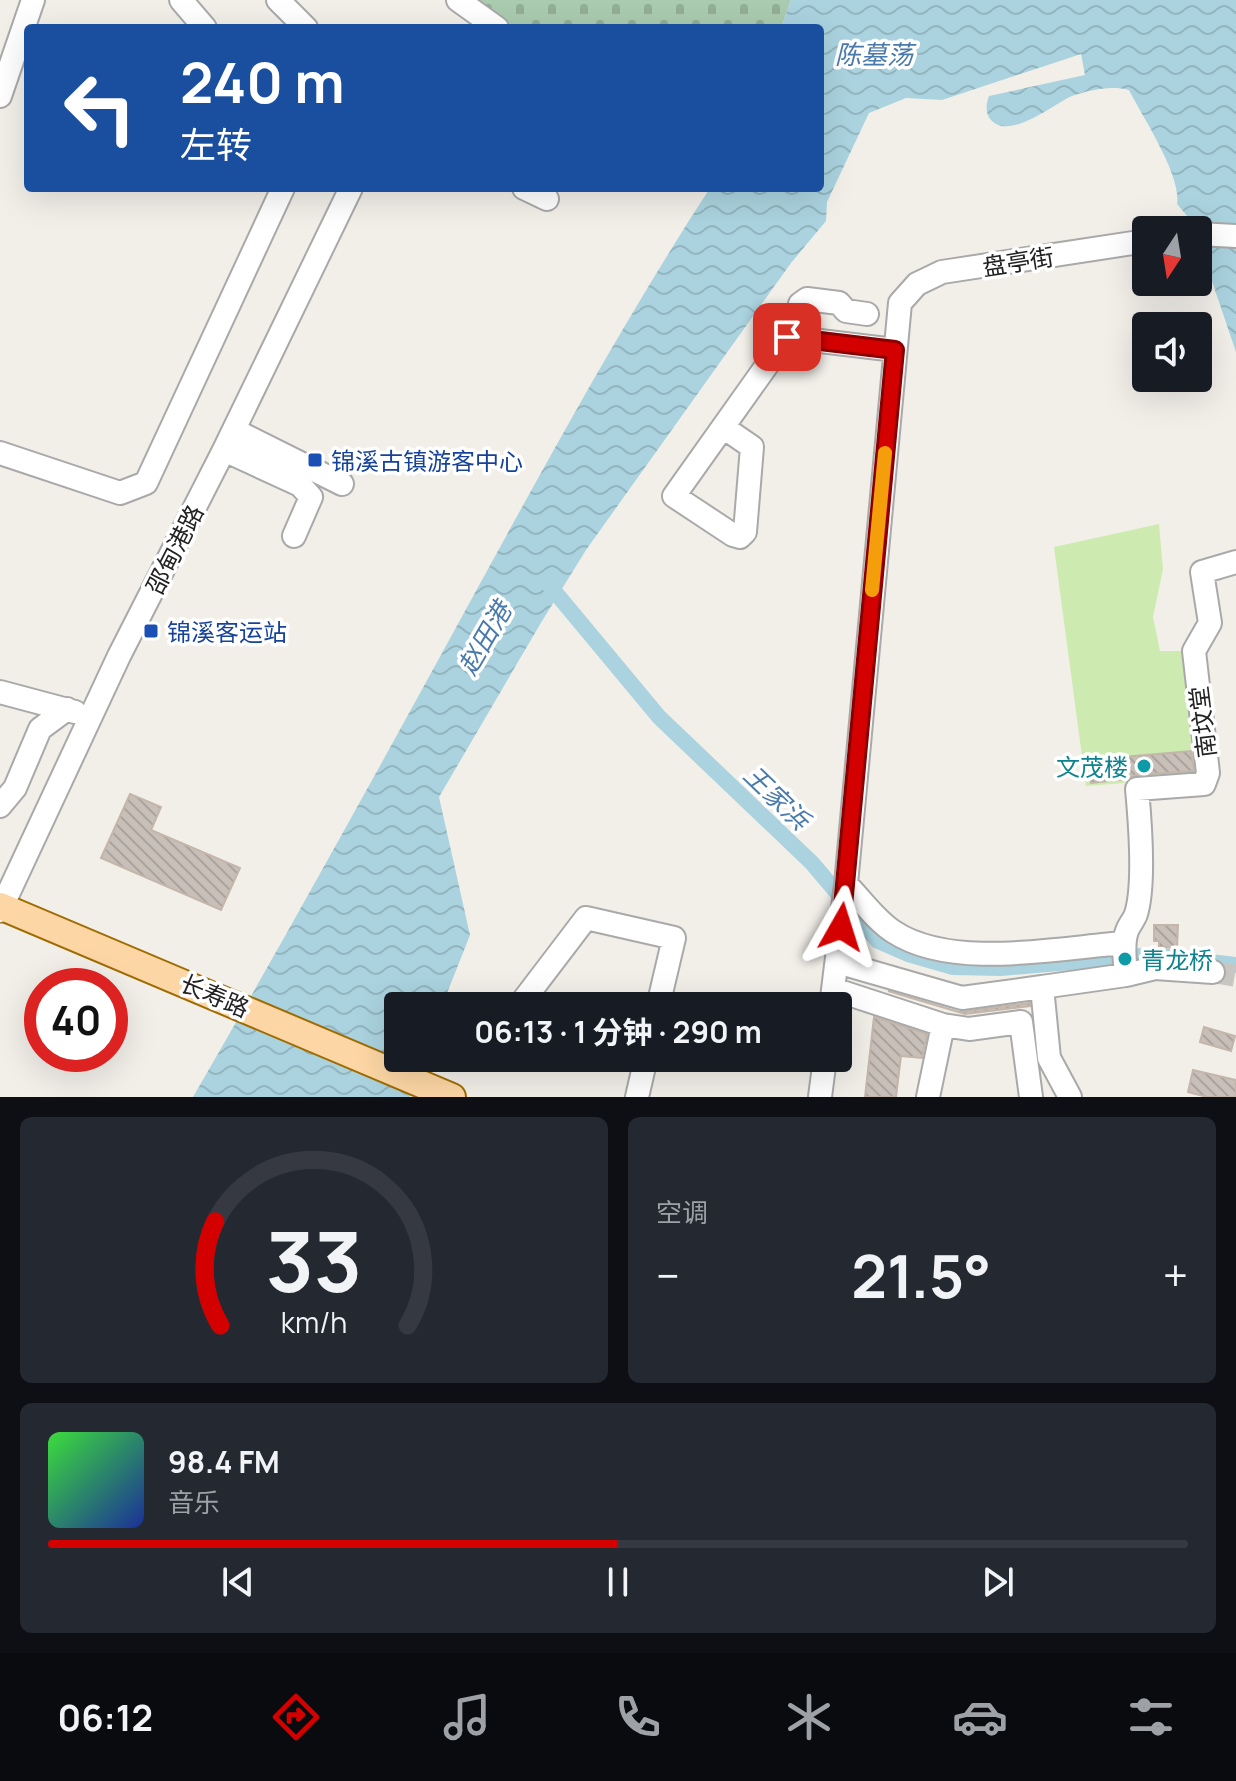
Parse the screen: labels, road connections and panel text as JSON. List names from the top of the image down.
{
  "streets": {
    "main road": ["长寿路"],
    "street": ["盘亭街", "邵甸港路", "南坟堂"]
  },
  "crossings": [
    ["邵甸港路", "长寿路"]
  ],
  "water": ["陈墓荡", "赵田港", "王家浜"],
  "places": {
    "transit": ["锦溪古镇游客中心", "锦溪客运站"],
    "other": ["文茂楼", "青龙桥"]
  },
  "north": "bottom",
  "page": {
    "turn": ["240 m", "左转"],
    "limit": "40",
    "trip": "06:13 · 1 分钟 · 290 m",
    "tile": "空调",
    "heat": ["−", "21.5°", "+"],
    "song": ["98.4 FM", "音乐"],
    "tabs": "06:12",
    "gauge": ["33", "km/h"]
  }
}
